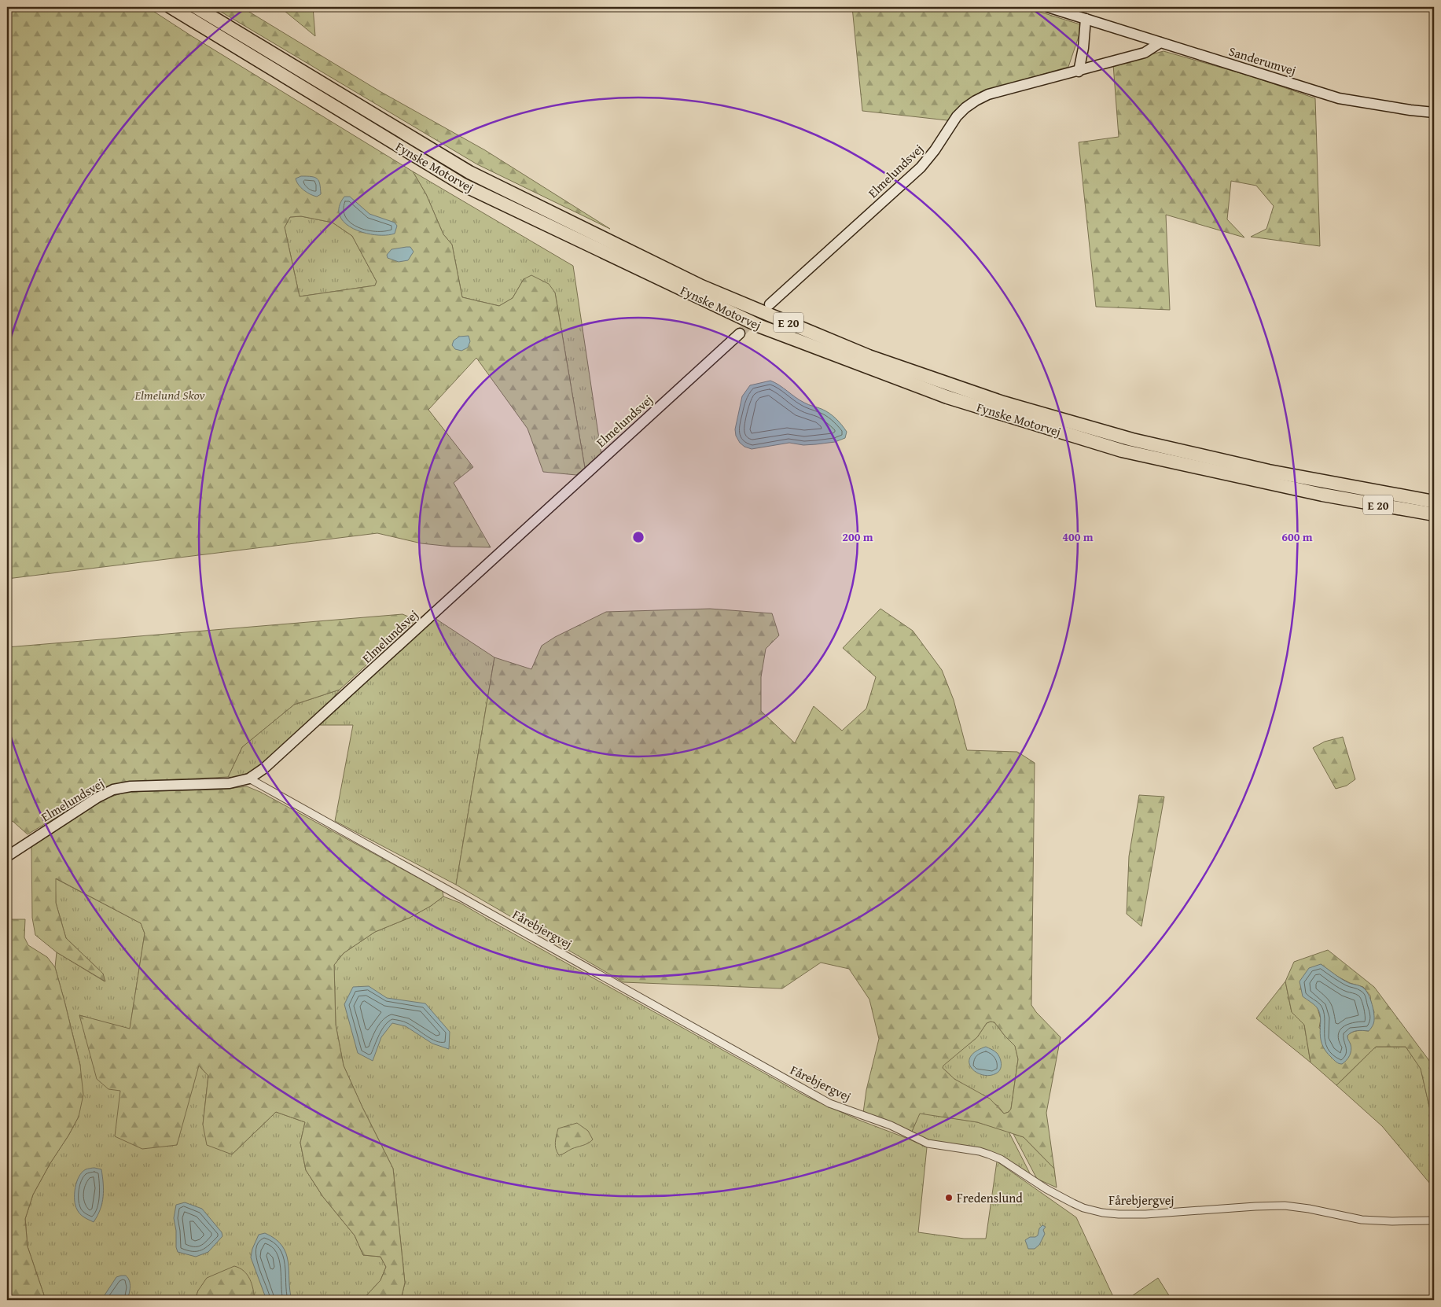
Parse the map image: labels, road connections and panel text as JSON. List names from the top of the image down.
{
  "streets": {
    "highway": ["Fynske Motorvej", "E 20"],
    "street": ["Sanderumvej", "Elmelundsvej", "Fårebjergvej"]
  },
  "crossings": [
    ["Sanderumvej", "Elmelundsvej"],
    ["Elmelundsvej", "Fårebjergvej"]
  ],
  "parks": ["Elmelund Skov"],
  "places": ["Fredenslund"],
  "rings": ["200 m", "400 m", "600 m"]
}
